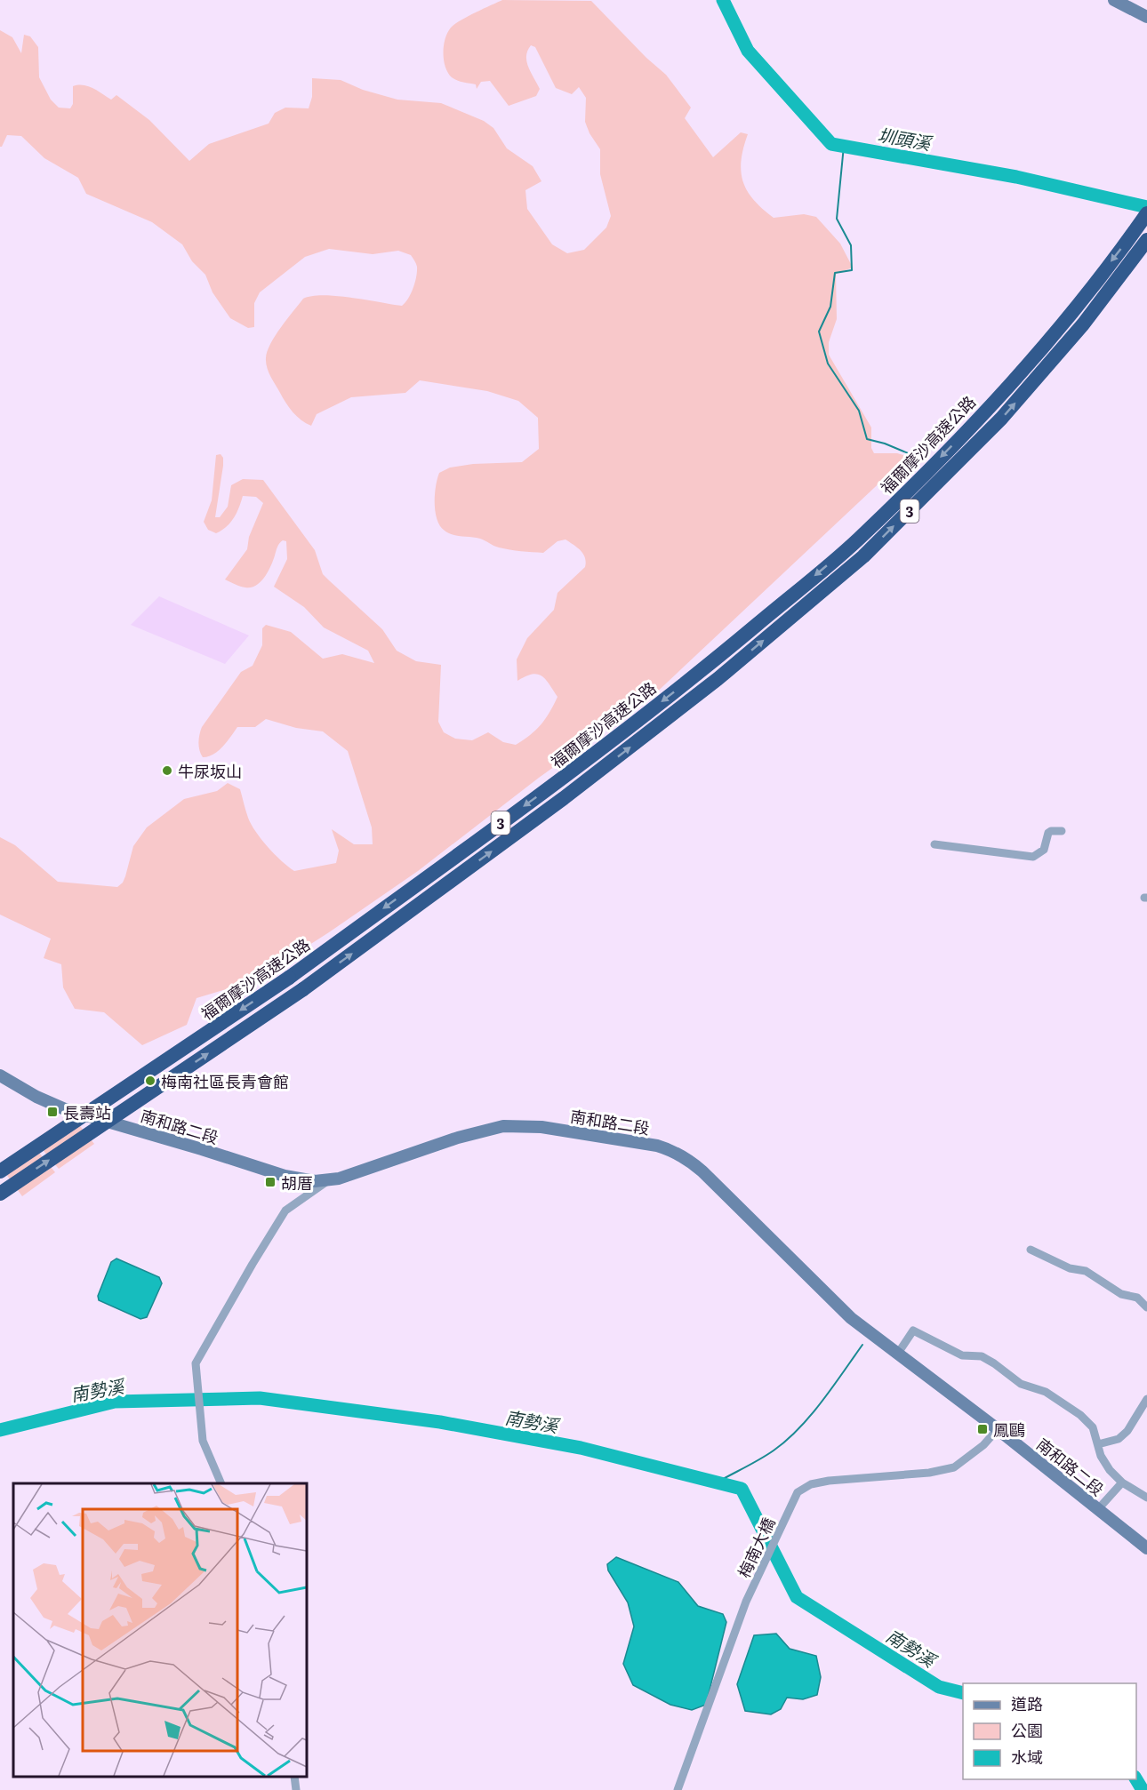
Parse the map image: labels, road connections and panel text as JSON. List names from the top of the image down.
{
  "streets": {
    "highway": ["福爾摩沙高速公路", "3"],
    "main road": ["南和路二段"],
    "street": ["梅南大橋"]
  },
  "crossings": [
    ["南和路二段", "梅南大橋"]
  ],
  "water": ["圳頭溪", "南勢溪"],
  "places": {
    "other": ["牛尿坂山", "梅南社區長青會館"],
    "transit": ["長壽站", "胡厝", "鳳鷗"]
  },
  "legend": ["道路", "公園", "水域"]
}
